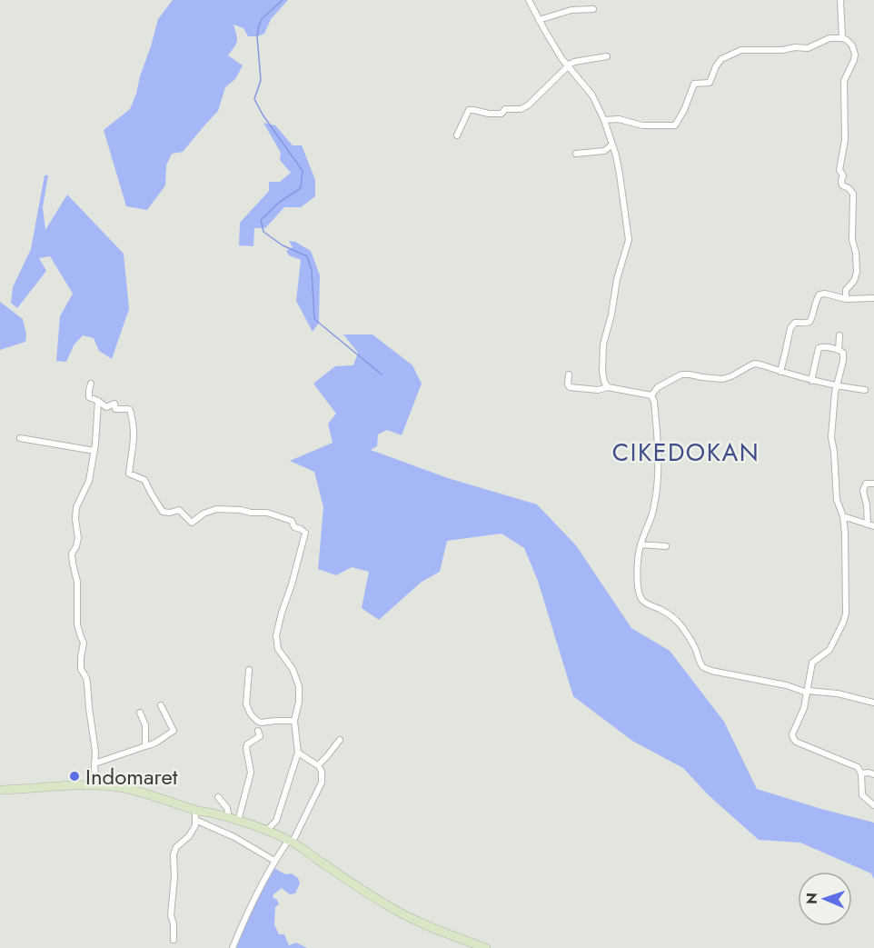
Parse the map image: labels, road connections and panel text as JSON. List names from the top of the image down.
{
  "districts": ["CIKEDOKAN"],
  "places": ["Indomaret"],
  "north": "left"
}
